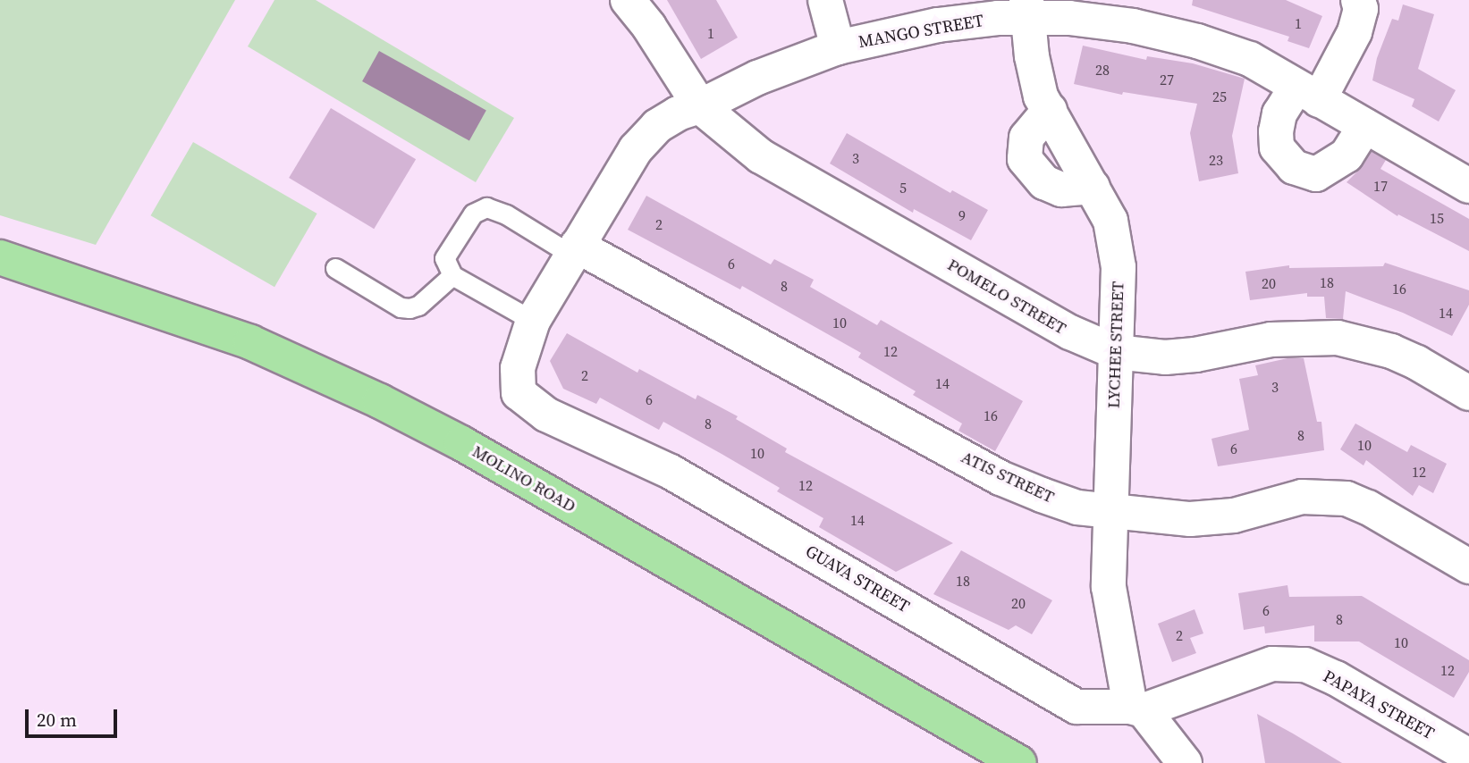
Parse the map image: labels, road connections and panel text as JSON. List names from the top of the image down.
{
  "streets": {
    "main road": ["MOLINO ROAD"],
    "street": [
      "MANGO STREET",
      "POMELO STREET",
      "LYCHEE STREET",
      "ATIS STREET",
      "GUAVA STREET",
      "PAPAYA STREET"
    ]
  },
  "crossings": [
    ["MANGO STREET", "POMELO STREET"],
    ["MANGO STREET", "LYCHEE STREET"],
    ["MANGO STREET", "ATIS STREET"],
    ["MANGO STREET", "GUAVA STREET"],
    ["POMELO STREET", "LYCHEE STREET"],
    ["LYCHEE STREET", "ATIS STREET"],
    ["LYCHEE STREET", "GUAVA STREET"],
    ["LYCHEE STREET", "PAPAYA STREET"],
    ["GUAVA STREET", "PAPAYA STREET"]
  ],
  "house_numbers": [
    "1",
    "1",
    "28",
    "27",
    "25",
    "3",
    "23",
    "17",
    "5",
    "9",
    "15",
    "2",
    "6",
    "18",
    "20",
    "8",
    "16",
    "14",
    "10",
    "12",
    "2",
    "14",
    "3",
    "6",
    "16",
    "8",
    "8",
    "10",
    "6",
    "10",
    "12",
    "12",
    "14",
    "18",
    "20",
    "6",
    "8",
    "2",
    "10",
    "12"
  ],
  "scale_bar": "20 m"
}
